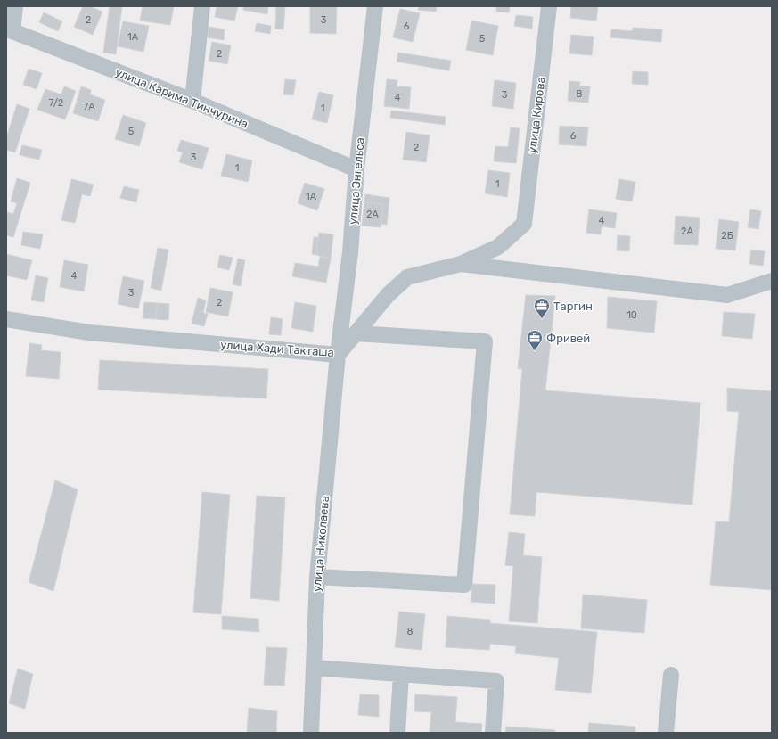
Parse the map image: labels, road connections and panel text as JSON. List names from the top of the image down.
{
  "streets": {
    "street": [
      "улица Карима Тинчурина",
      "улица Кирова",
      "улица Энгельса",
      "улица Хади Такташа",
      "улица Николаева"
    ]
  },
  "crossings": [
    ["улица Карима Тинчурина", "улица Энгельса"],
    ["улица Кирова", "улица Хади Такташа"],
    ["улица Энгельса", "улица Хади Такташа"],
    ["улица Энгельса", "улица Николаева"],
    ["улица Хади Такташа", "улица Николаева"]
  ],
  "places": {
    "office": ["Таргин", "Фривей"]
  },
  "house_numbers": [
    "2",
    "3",
    "6",
    "1А",
    "5",
    "2",
    "8",
    "3",
    "4",
    "7/2",
    "7А",
    "1",
    "5",
    "6",
    "2",
    "3",
    "1",
    "1",
    "1А",
    "2А",
    "4",
    "2А",
    "2Б",
    "4",
    "3",
    "2",
    "10",
    "8"
  ]
}
